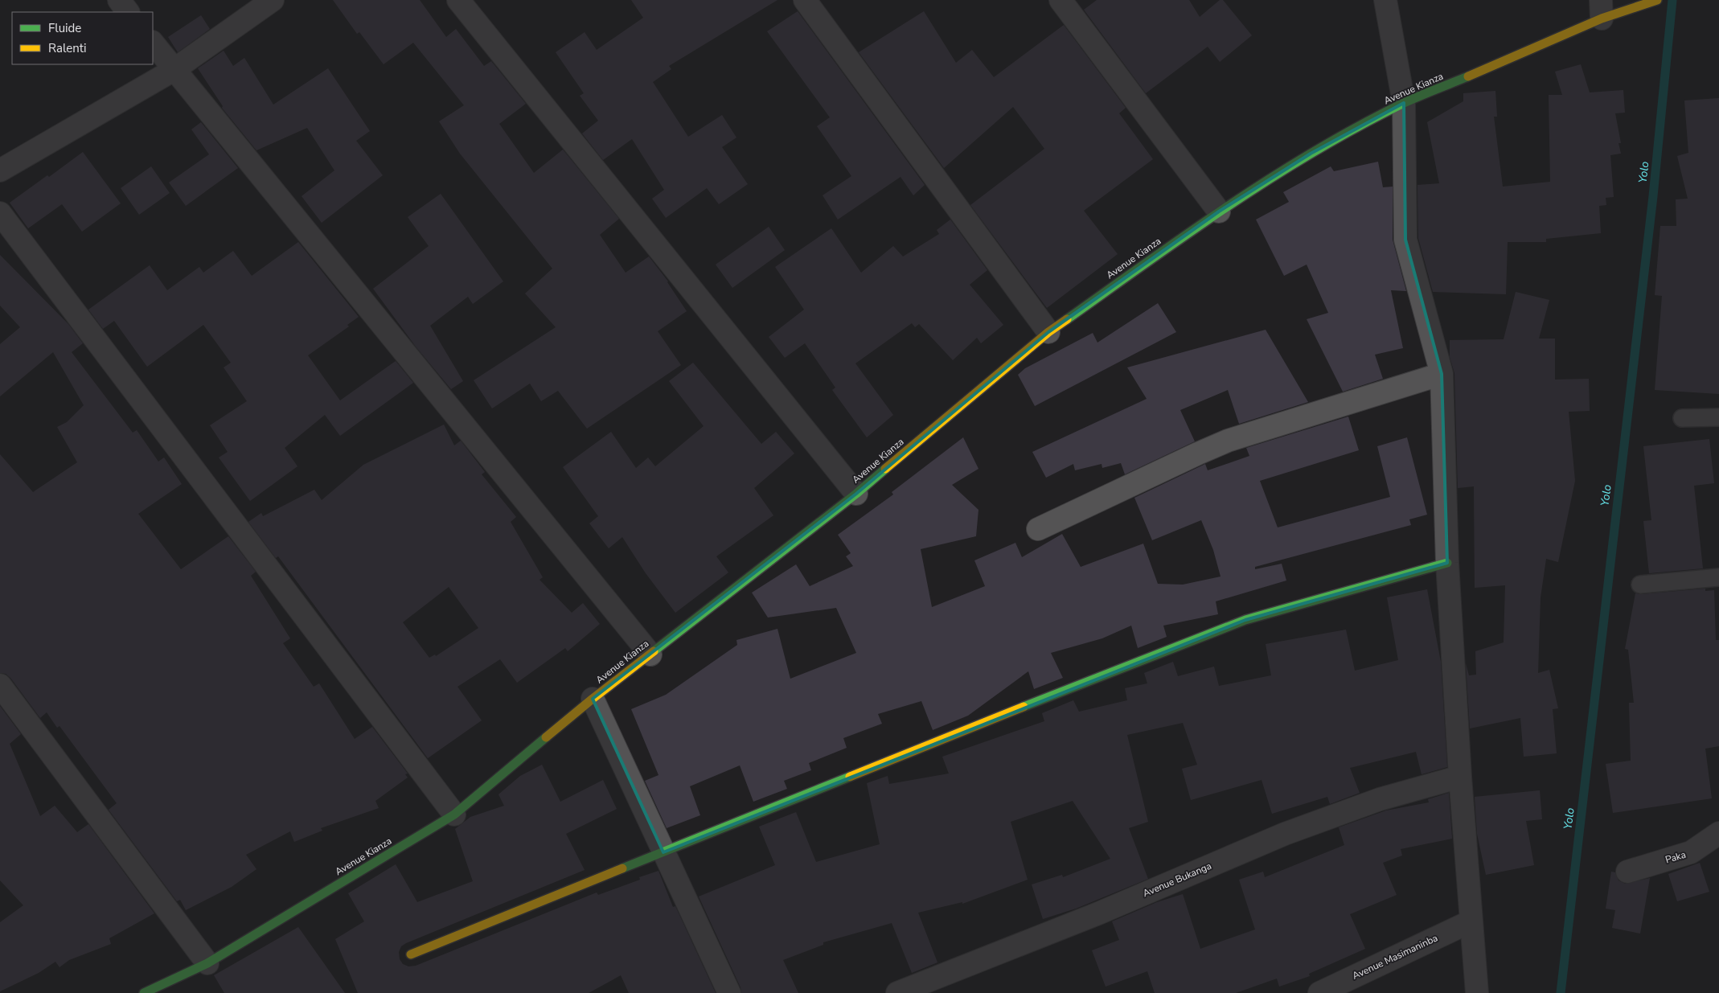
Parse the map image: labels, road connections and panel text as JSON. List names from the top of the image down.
{
  "streets": {
    "street": [
      "Avenue Kianza",
      "Paka",
      "Avenue Bukanga",
      "Avenue Masimaninba"
    ]
  },
  "water": ["Yolo"],
  "legend": ["Fluide", "Ralenti"]
}
